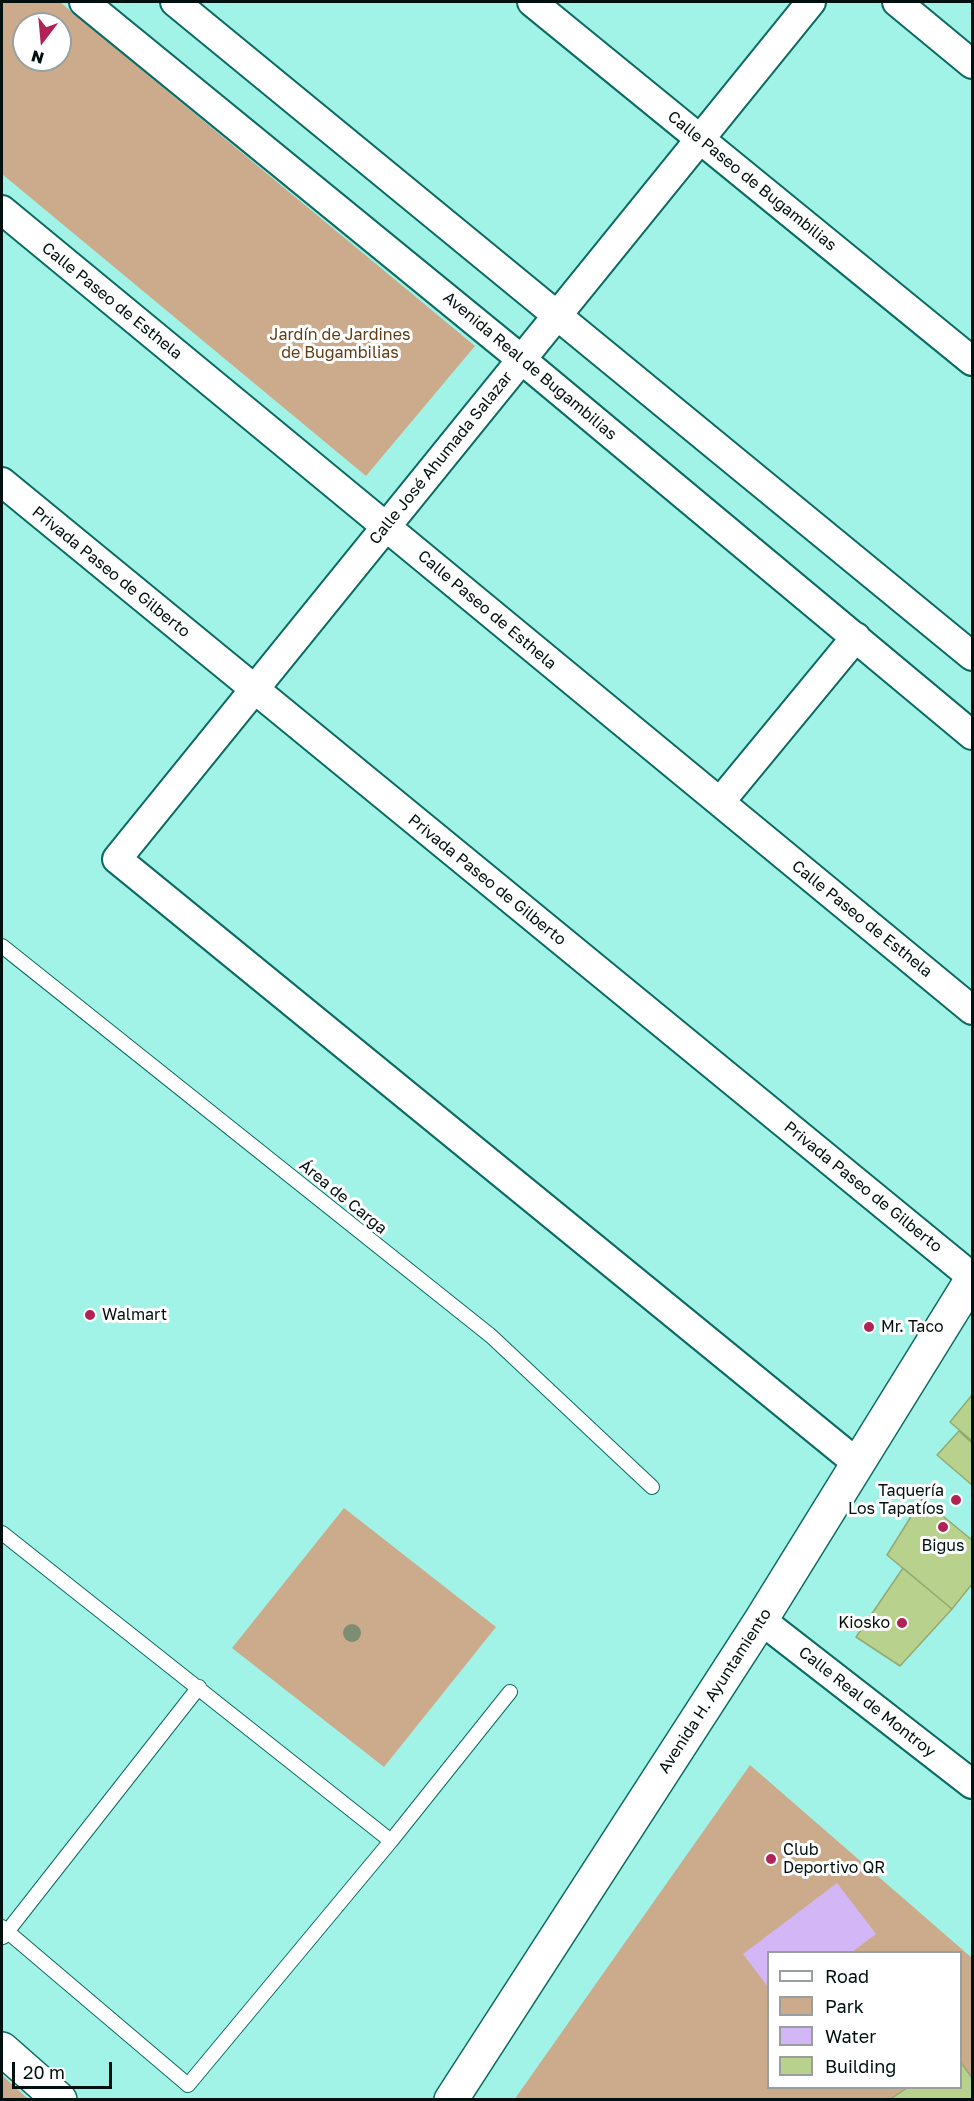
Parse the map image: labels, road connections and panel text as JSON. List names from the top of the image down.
{
  "streets": {
    "street": [
      "Calle Paseo de Bugambilias",
      "Calle Paseo de Esthela",
      "Avenida Real de Bugambilias",
      "Calle José Ahumada Salazar",
      "Privada Paseo de Gilberto",
      "Avenida H. Ayuntamiento",
      "Calle Real de Montroy"
    ],
    "lane": ["Área de Carga"]
  },
  "crossings": [
    ["Calle Paseo de Bugambilias", "Calle José Ahumada Salazar"],
    ["Calle Paseo de Esthela", "Calle José Ahumada Salazar"],
    ["Avenida Real de Bugambilias", "Calle José Ahumada Salazar"],
    ["Calle José Ahumada Salazar", "Privada Paseo de Gilberto"],
    ["Calle José Ahumada Salazar", "Avenida H. Ayuntamiento"],
    ["Privada Paseo de Gilberto", "Avenida H. Ayuntamiento"],
    ["Avenida H. Ayuntamiento", "Calle Real de Montroy"]
  ],
  "parks": ["Jardín de Jardines de Bugambilias"],
  "places": [
    "Walmart",
    "Mr. Taco",
    "Taquería Los Tapatíos",
    "Bigus",
    "Kiosko",
    "Club Deportivo QR"
  ],
  "legend": [
    "Road",
    "Park",
    "Water",
    "Building"
  ],
  "scale_bar": "20 m",
  "north": "bottom"
}
